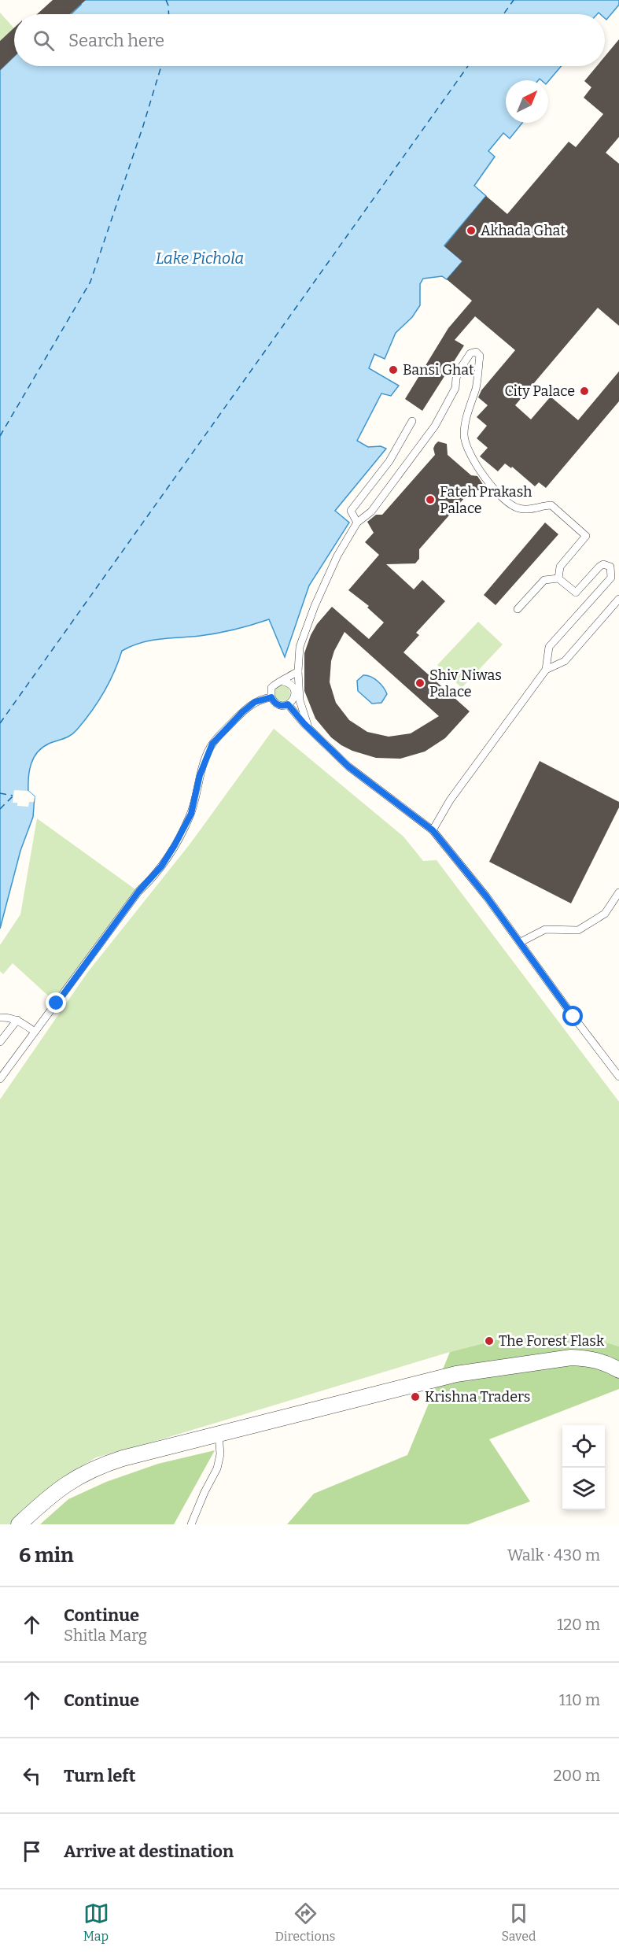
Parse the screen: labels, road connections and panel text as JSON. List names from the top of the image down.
{
  "water": ["Lake Pichola"],
  "places": [
    "Akhada Ghat",
    "Bansi Ghat",
    "City Palace",
    "Fateh Prakash Palace",
    "Shiv Niwas Palace",
    "The Forest Flask",
    "Krishna Traders"
  ],
  "north": "top right",
  "page": {
    "search": "Search here",
    "heading": ["6 min", "Walk · 430 m"],
    "list": [
      ["Continue", "Shitla Marg", "120 m"],
      ["Continue", "110 m"],
      ["Turn left", "200 m"],
      "Arrive at destination"
    ],
    "nav": ["Map", "Directions", "Saved"]
  }
}
